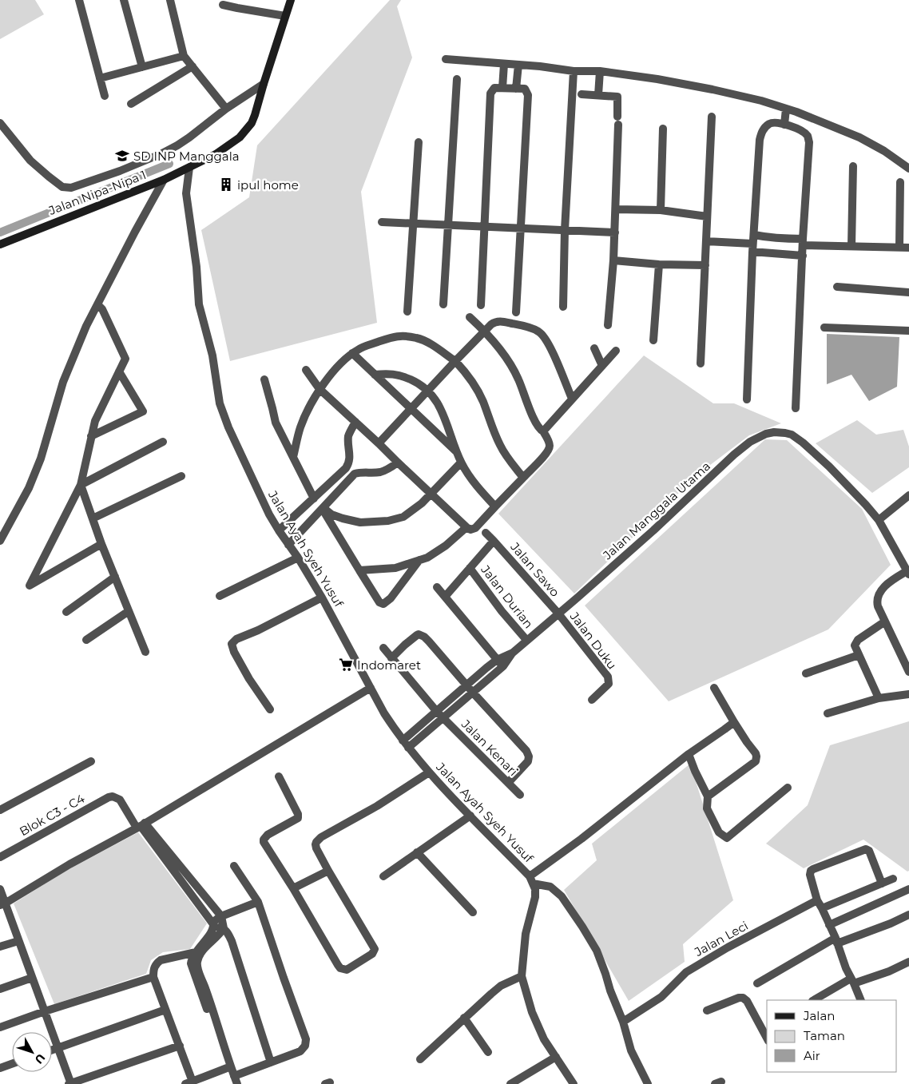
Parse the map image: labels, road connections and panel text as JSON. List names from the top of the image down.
{
  "streets": {
    "street": [
      "Jalan Nipa-Nipa 1",
      "Jalan Manggala Utama",
      "Jalan Ayah Syeh Yusuf",
      "Jalan Sawo",
      "Jalan Durian",
      "Jalan Duku",
      "Jalan Kenari",
      "Blok C3 - C4",
      "Jalan Leci"
    ]
  },
  "crossings": [
    ["Jalan Nipa-Nipa 1", "Jalan Ayah Syeh Yusuf"],
    ["Jalan Manggala Utama", "Jalan Ayah Syeh Yusuf"],
    ["Jalan Manggala Utama", "Jalan Sawo"],
    ["Jalan Manggala Utama", "Jalan Durian"],
    ["Jalan Manggala Utama", "Jalan Duku"],
    ["Jalan Manggala Utama", "Jalan Kenari"],
    ["Jalan Sawo", "Jalan Duku"]
  ],
  "places": {
    "school or university": ["SD INP Manggala"],
    "building": ["ipul home"],
    "supermarket": ["Indomaret"]
  },
  "legend": ["Jalan", "Taman", "Air"],
  "north": "bottom right"
}
